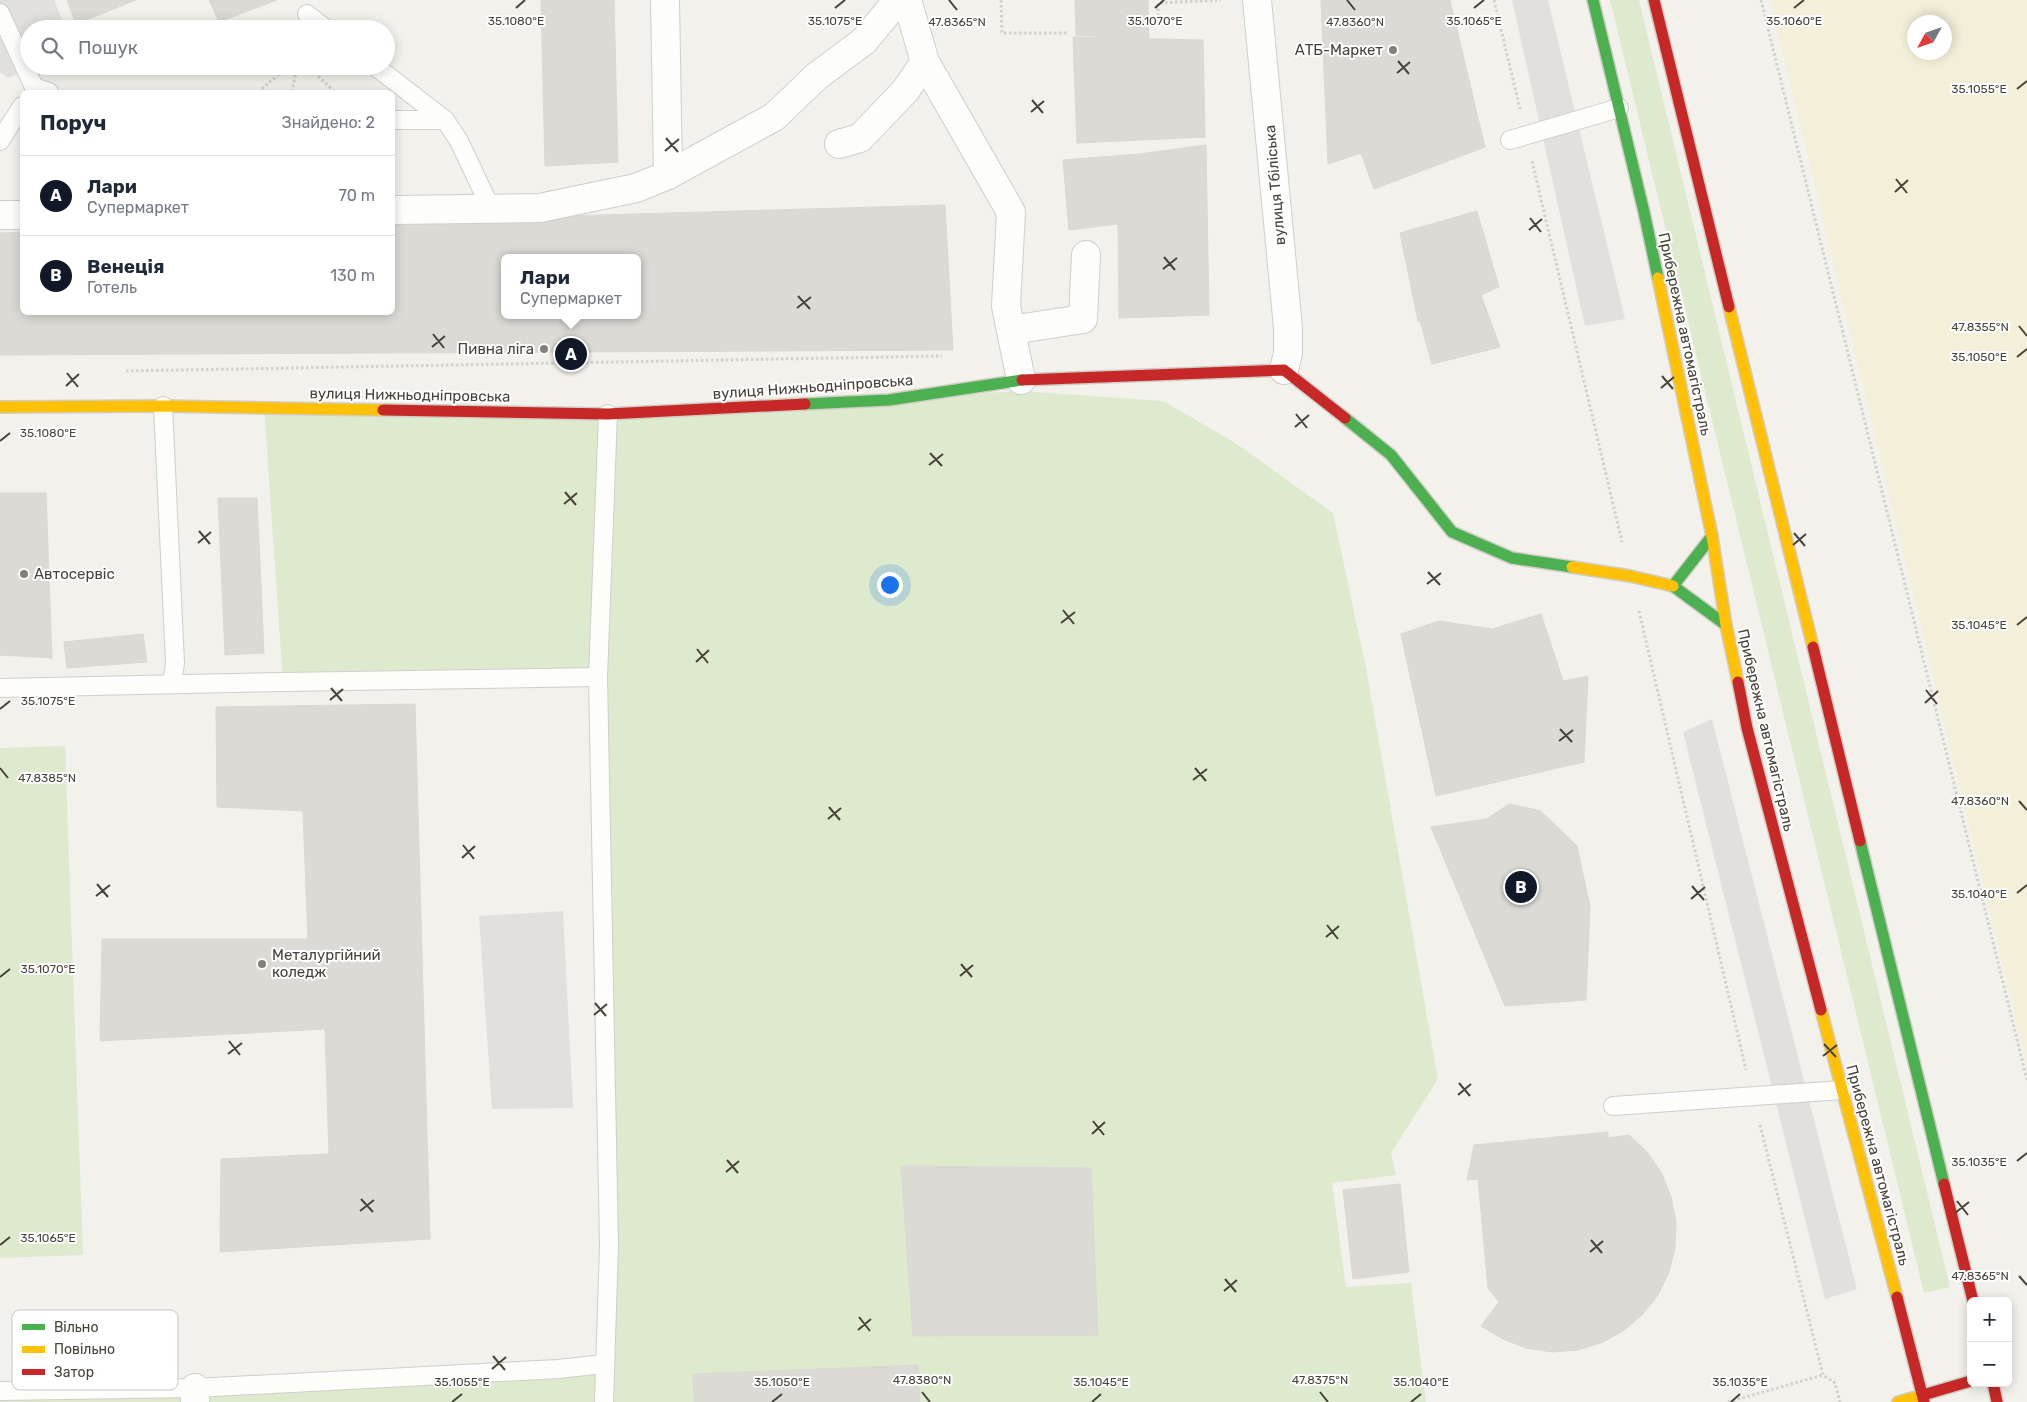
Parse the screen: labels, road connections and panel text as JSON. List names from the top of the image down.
{
  "streets": {
    "main road": ["Прибережна автомагістраль", "вулиця Нижньодніпровська"],
    "street": ["вулиця Тбіліська"]
  },
  "crossings": [
    ["вулиця Тбіліська", "вулиця Нижньодніпровська"]
  ],
  "places": [
    "АТБ-Маркет",
    "Пивна ліга",
    "Автосервіс",
    "Металургійний коледж"
  ],
  "legend": ["Вільно", "Повільно", "Затор"],
  "north": "bottom left",
  "page": {
    "search": "Пошук",
    "heading": ["Поруч", "Знайдено: 2"],
    "list": [
      {
        "mark": "A",
        "name": "Лари",
        "note": "Супермаркет",
        "value": "70 m"
      },
      {
        "mark": "B",
        "name": "Венеція",
        "note": "Готель",
        "value": "130 m"
      }
    ],
    "popup": ["Лари", "Супермаркет"],
    "pins": ["A", "B"],
    "map_buttons": ["+", "−"]
  },
  "coordinates": [
    "35.1080°E",
    "35.1075°E",
    "35.1070°E",
    "35.1065°E",
    "35.1060°E",
    "47.8360°N",
    "47.8365°N",
    "35.1055°E",
    "47.8355°N",
    "35.1050°E",
    "35.1045°E",
    "47.8385°N",
    "35.1040°E",
    "35.1035°E",
    "47.8380°N",
    "47.8375°N"
  ]
}
